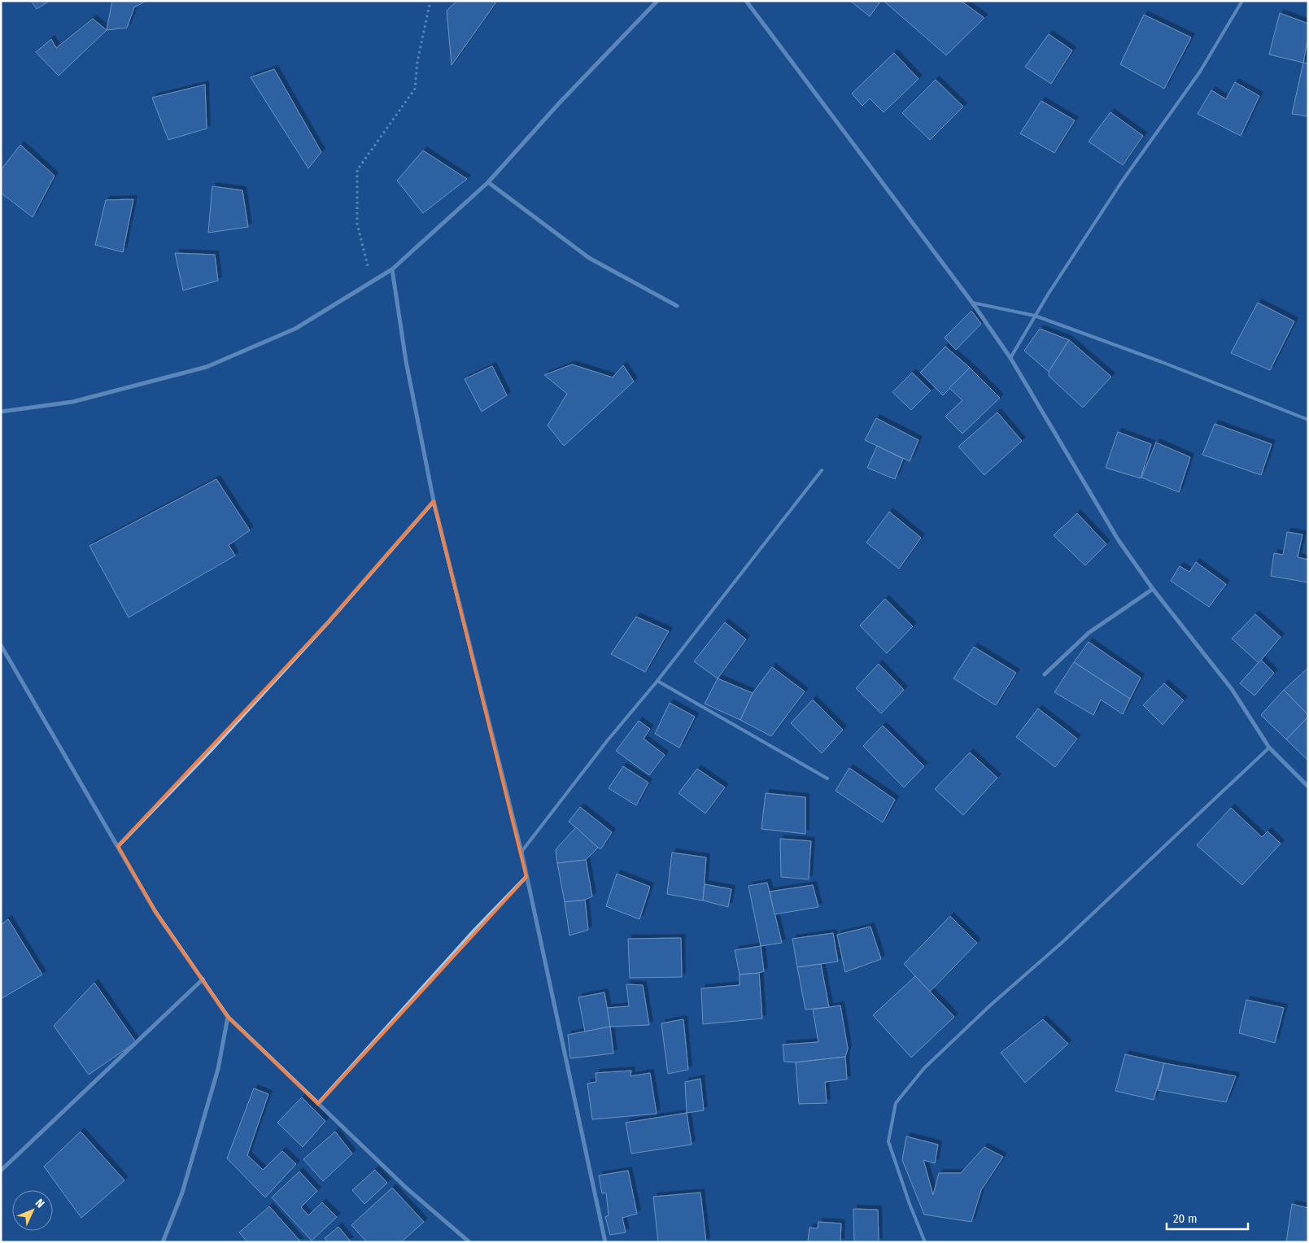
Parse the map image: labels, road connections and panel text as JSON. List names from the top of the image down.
{
  "scale_bar": "20 m",
  "north": "top right"
}
